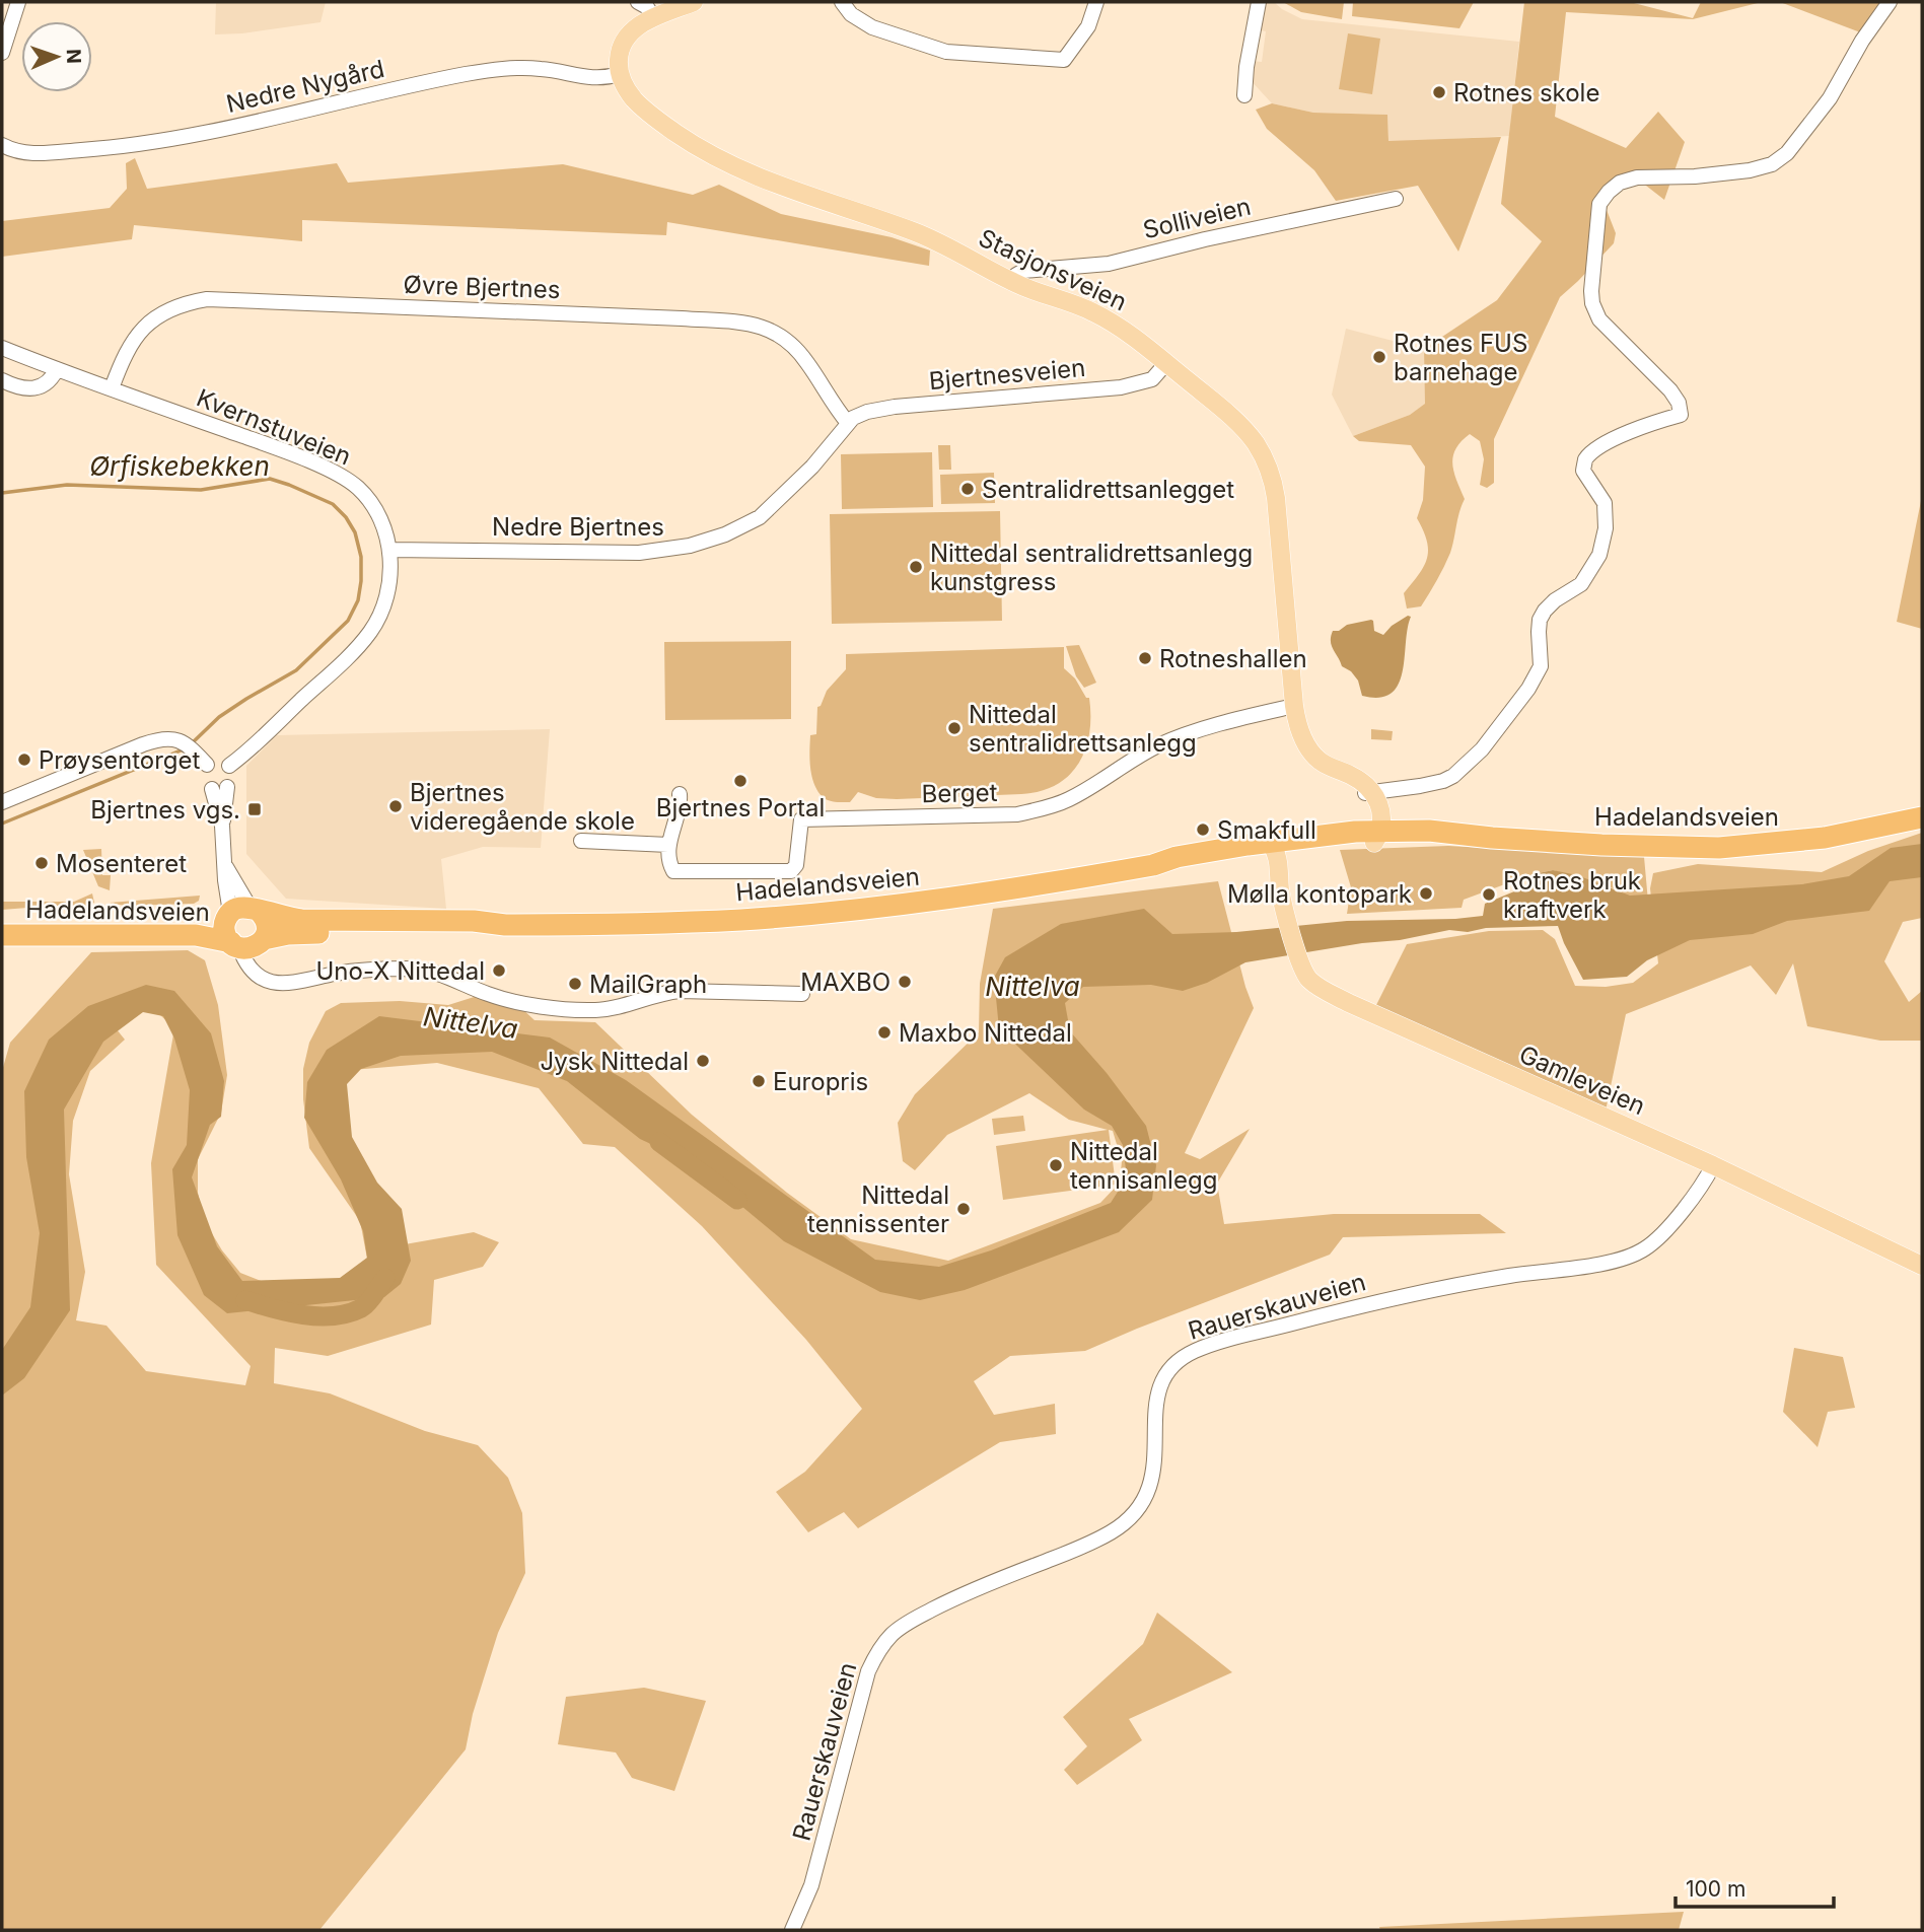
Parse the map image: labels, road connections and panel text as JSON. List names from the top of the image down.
{
  "streets": {
    "highway": ["Hadelandsveien"],
    "main road": ["Stasjonsveien", "Gamleveien"],
    "street": [
      "Nedre Nygård",
      "Solliveien",
      "Øvre Bjertnes",
      "Bjertnesveien",
      "Kvernstuveien",
      "Nedre Bjertnes",
      "Berget",
      "Rauerskauveien"
    ]
  },
  "crossings": [
    ["Nedre Nygård", "Stasjonsveien"],
    ["Solliveien", "Stasjonsveien"],
    ["Stasjonsveien", "Bjertnesveien"],
    ["Stasjonsveien", "Berget"],
    ["Øvre Bjertnes", "Bjertnesveien"],
    ["Øvre Bjertnes", "Kvernstuveien"],
    ["Øvre Bjertnes", "Nedre Bjertnes"],
    ["Bjertnesveien", "Nedre Bjertnes"],
    ["Kvernstuveien", "Nedre Bjertnes"],
    ["Hadelandsveien", "Gamleveien"],
    ["Gamleveien", "Rauerskauveien"]
  ],
  "water": ["Ørfiskebekken", "Nittelva"],
  "places": {
    "other": [
      "Rotnes skole",
      "Rotnes FUS barnehage",
      "Sentralidrettsanlegget",
      "Nittedal sentralidrettsanlegg kunstgress",
      "Rotneshallen",
      "Nittedal sentralidrettsanlegg",
      "Prøysentorget",
      "Bjertnes Portal",
      "Bjertnes videregående skole",
      "Smakfull",
      "Mosenteret",
      "Mølla kontopark",
      "Rotnes bruk kraftverk",
      "Uno-X Nittedal",
      "MAXBO",
      "MailGraph",
      "Maxbo Nittedal",
      "Jysk Nittedal",
      "Europris",
      "Nittedal tennisanlegg",
      "Nittedal tennissenter"
    ],
    "transit": ["Bjertnes vgs."]
  },
  "scale_bar": "100 m",
  "north": "right"
}
